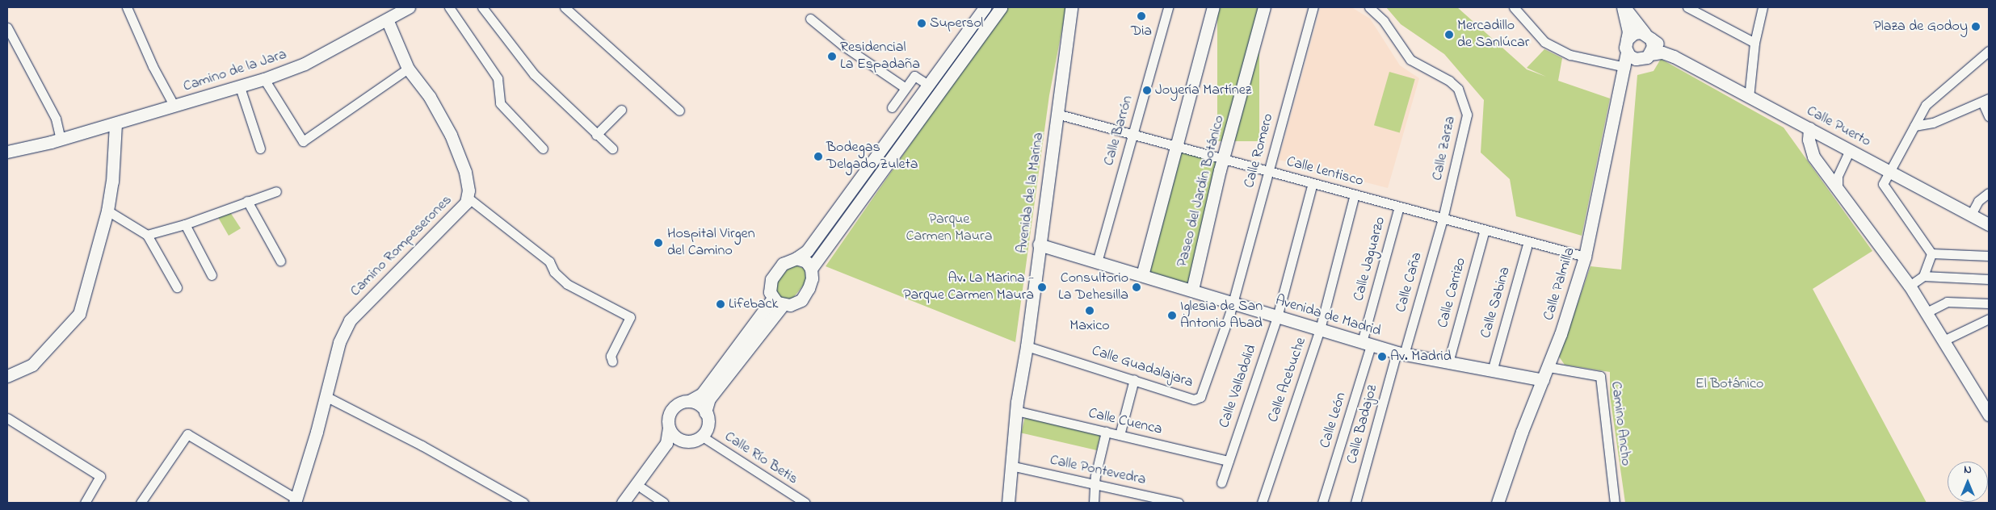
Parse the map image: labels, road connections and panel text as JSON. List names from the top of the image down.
{
  "streets": {
    "street": [
      "Camino de la Jara",
      "Calle Puerto",
      "Calle Barrón",
      "Calle Zarza",
      "Calle Romero",
      "Calle Lentisco",
      "Paseo del Jardín Botánico",
      "Avenida de la Marina",
      "Camino Rompeserones",
      "Calle Jaguarzo",
      "Calle Caña",
      "Calle Palmilla",
      "Calle Carrizo",
      "Calle Sabina",
      "Avenida de Madrid",
      "Calle Guadalajara",
      "Calle Acebuche",
      "Calle Valladolid",
      "Calle León",
      "Calle Cuenca",
      "Camino Ancho",
      "Calle Badajoz",
      "Calle Río Betis",
      "Calle Pontevedra"
    ]
  },
  "crossings": [
    ["Camino de la Jara", "Camino Rompeserones"],
    ["Calle Puerto", "Calle Palmilla"],
    ["Calle Barrón", "Calle Lentisco"],
    ["Calle Barrón", "Avenida de Madrid"],
    ["Calle Zarza", "Calle Lentisco"],
    ["Calle Zarza", "Calle Caña"],
    ["Calle Romero", "Calle Lentisco"],
    ["Calle Romero", "Avenida de Madrid"],
    ["Calle Romero", "Calle Guadalajara"],
    ["Calle Lentisco", "Paseo del Jardín Botánico"],
    ["Calle Lentisco", "Avenida de la Marina"],
    ["Calle Lentisco", "Calle Jaguarzo"],
    ["Calle Lentisco", "Calle Caña"],
    ["Calle Lentisco", "Calle Palmilla"],
    ["Calle Lentisco", "Calle Carrizo"],
    ["Calle Lentisco", "Calle Sabina"],
    ["Calle Lentisco", "Calle Acebuche"],
    ["Calle Lentisco", "Calle Valladolid"],
    ["Paseo del Jardín Botánico", "Avenida de Madrid"],
    ["Avenida de la Marina", "Avenida de Madrid"],
    ["Avenida de la Marina", "Calle Guadalajara"],
    ["Avenida de la Marina", "Calle Cuenca"],
    ["Avenida de la Marina", "Calle Pontevedra"],
    ["Calle Jaguarzo", "Avenida de Madrid"],
    ["Calle Jaguarzo", "Calle León"],
    ["Calle Caña", "Avenida de Madrid"],
    ["Calle Caña", "Calle Badajoz"],
    ["Calle Palmilla", "Avenida de Madrid"],
    ["Calle Palmilla", "Camino Ancho"],
    ["Calle Carrizo", "Avenida de Madrid"],
    ["Calle Sabina", "Avenida de Madrid"],
    ["Avenida de Madrid", "Calle Guadalajara"],
    ["Avenida de Madrid", "Calle Acebuche"],
    ["Avenida de Madrid", "Calle Valladolid"],
    ["Avenida de Madrid", "Calle León"],
    ["Avenida de Madrid", "Calle Badajoz"],
    ["Calle Valladolid", "Calle Cuenca"]
  ],
  "parks": ["Parque Carmen Maura", "El Botánico"],
  "places": [
    "Dia",
    "Supersol",
    "Plaza de Godoy",
    "Mercadillo de Sanlúcar",
    "Residencial La Espadaña",
    "Joyería Martínez",
    "Bodegas Delgado Zuleta",
    "Hospital Virgen del Camino",
    "Av. La Marina - Parque Carmen Maura",
    "Consultorio La Dehesilla",
    "Lifeback",
    "Maxico",
    "Iglesia de San Antonio Abad",
    "Av. Madrid"
  ],
  "north": "top"
}
